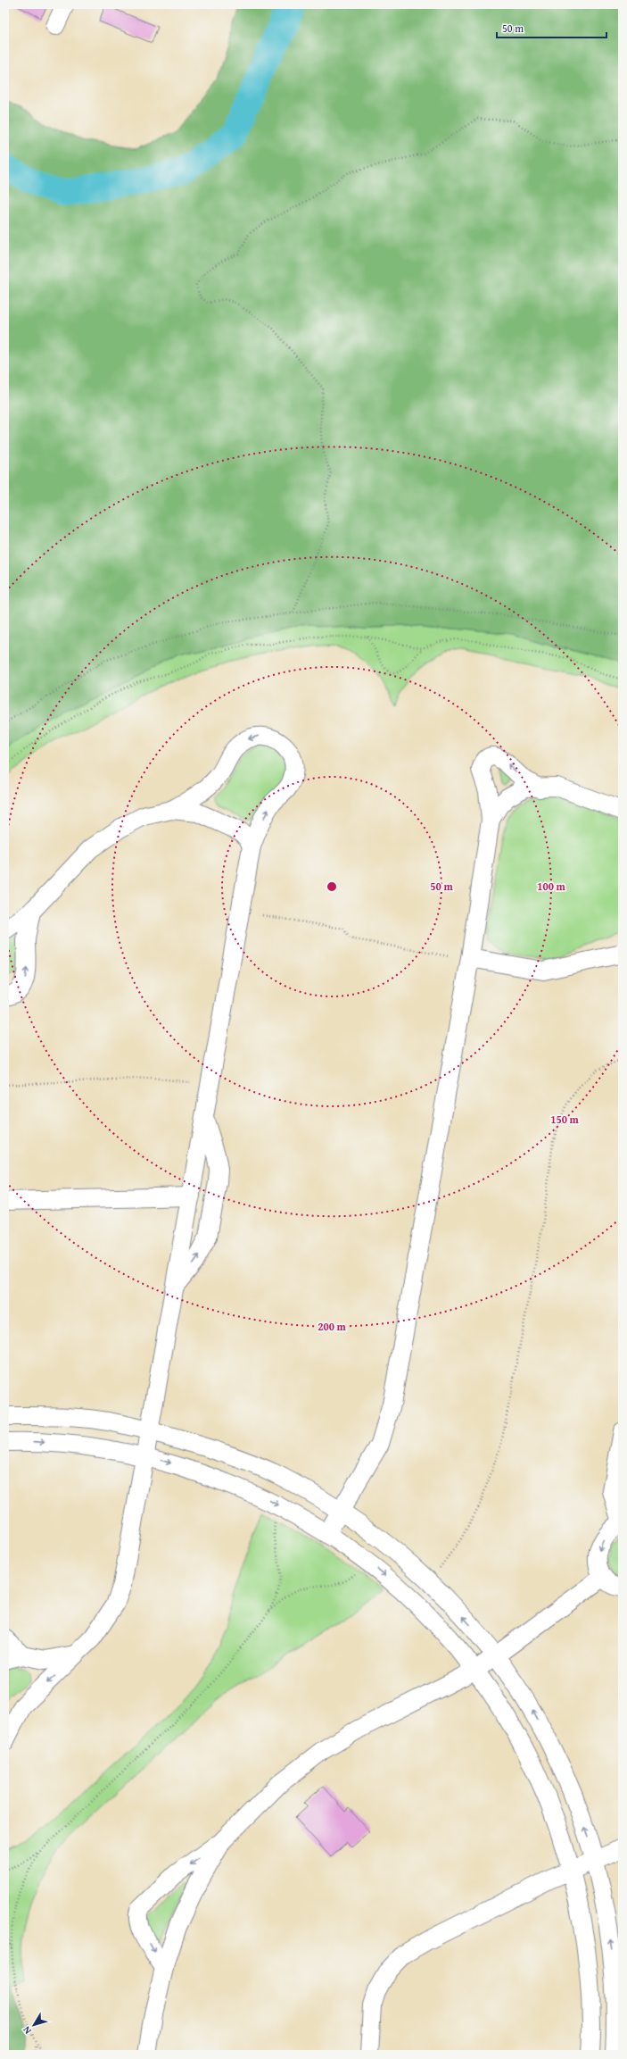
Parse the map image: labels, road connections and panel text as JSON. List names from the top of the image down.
{
  "scale_bar": "50 m",
  "north": "bottom left",
  "rings": [
    "50 m",
    "100 m",
    "150 m",
    "200 m"
  ]
}
